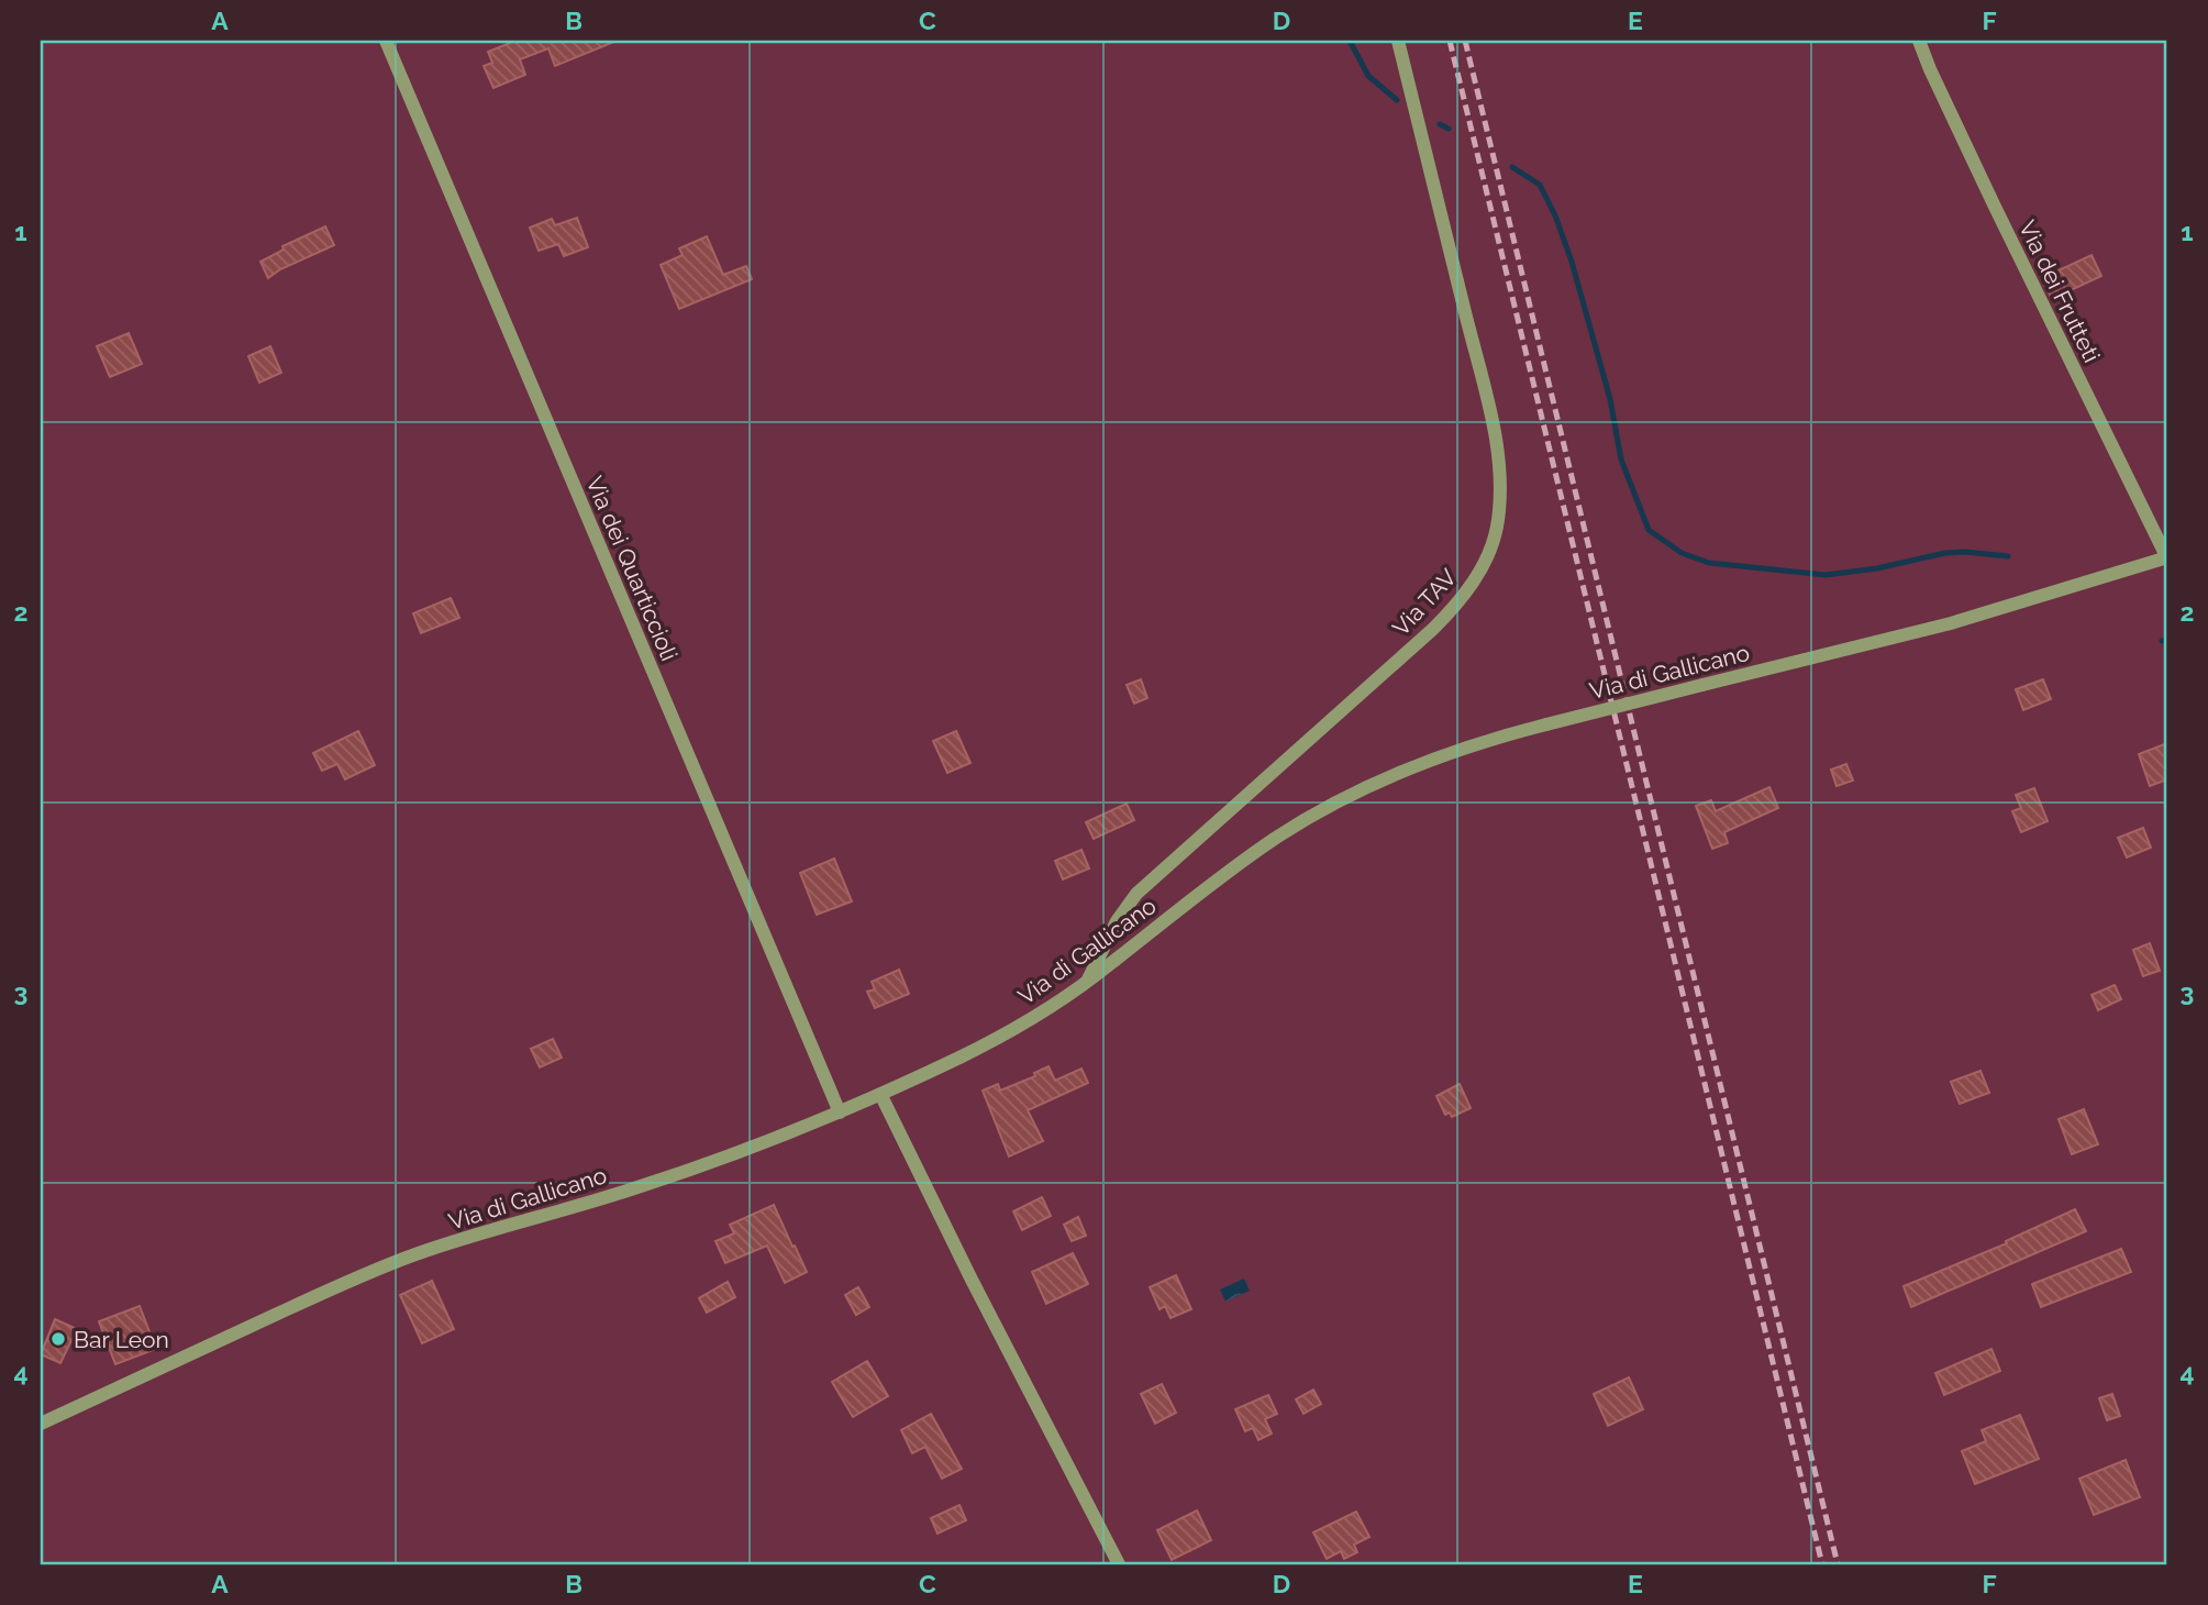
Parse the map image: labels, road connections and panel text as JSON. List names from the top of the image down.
{
  "streets": {
    "street": [
      "Via dei Frutteti",
      "Via dei Quarticcioli",
      "Via TAV",
      "Via di Gallicano"
    ]
  },
  "crossings": [
    ["Via dei Frutteti", "Via di Gallicano"],
    ["Via dei Quarticcioli", "Via di Gallicano"],
    ["Via TAV", "Via di Gallicano"]
  ],
  "places": ["Bar Leon"],
  "grid": {
    "columns": [
      "A",
      "B",
      "C",
      "D",
      "E",
      "F"
    ],
    "rows": [
      "1",
      "2",
      "3",
      "4"
    ]
  }
}
